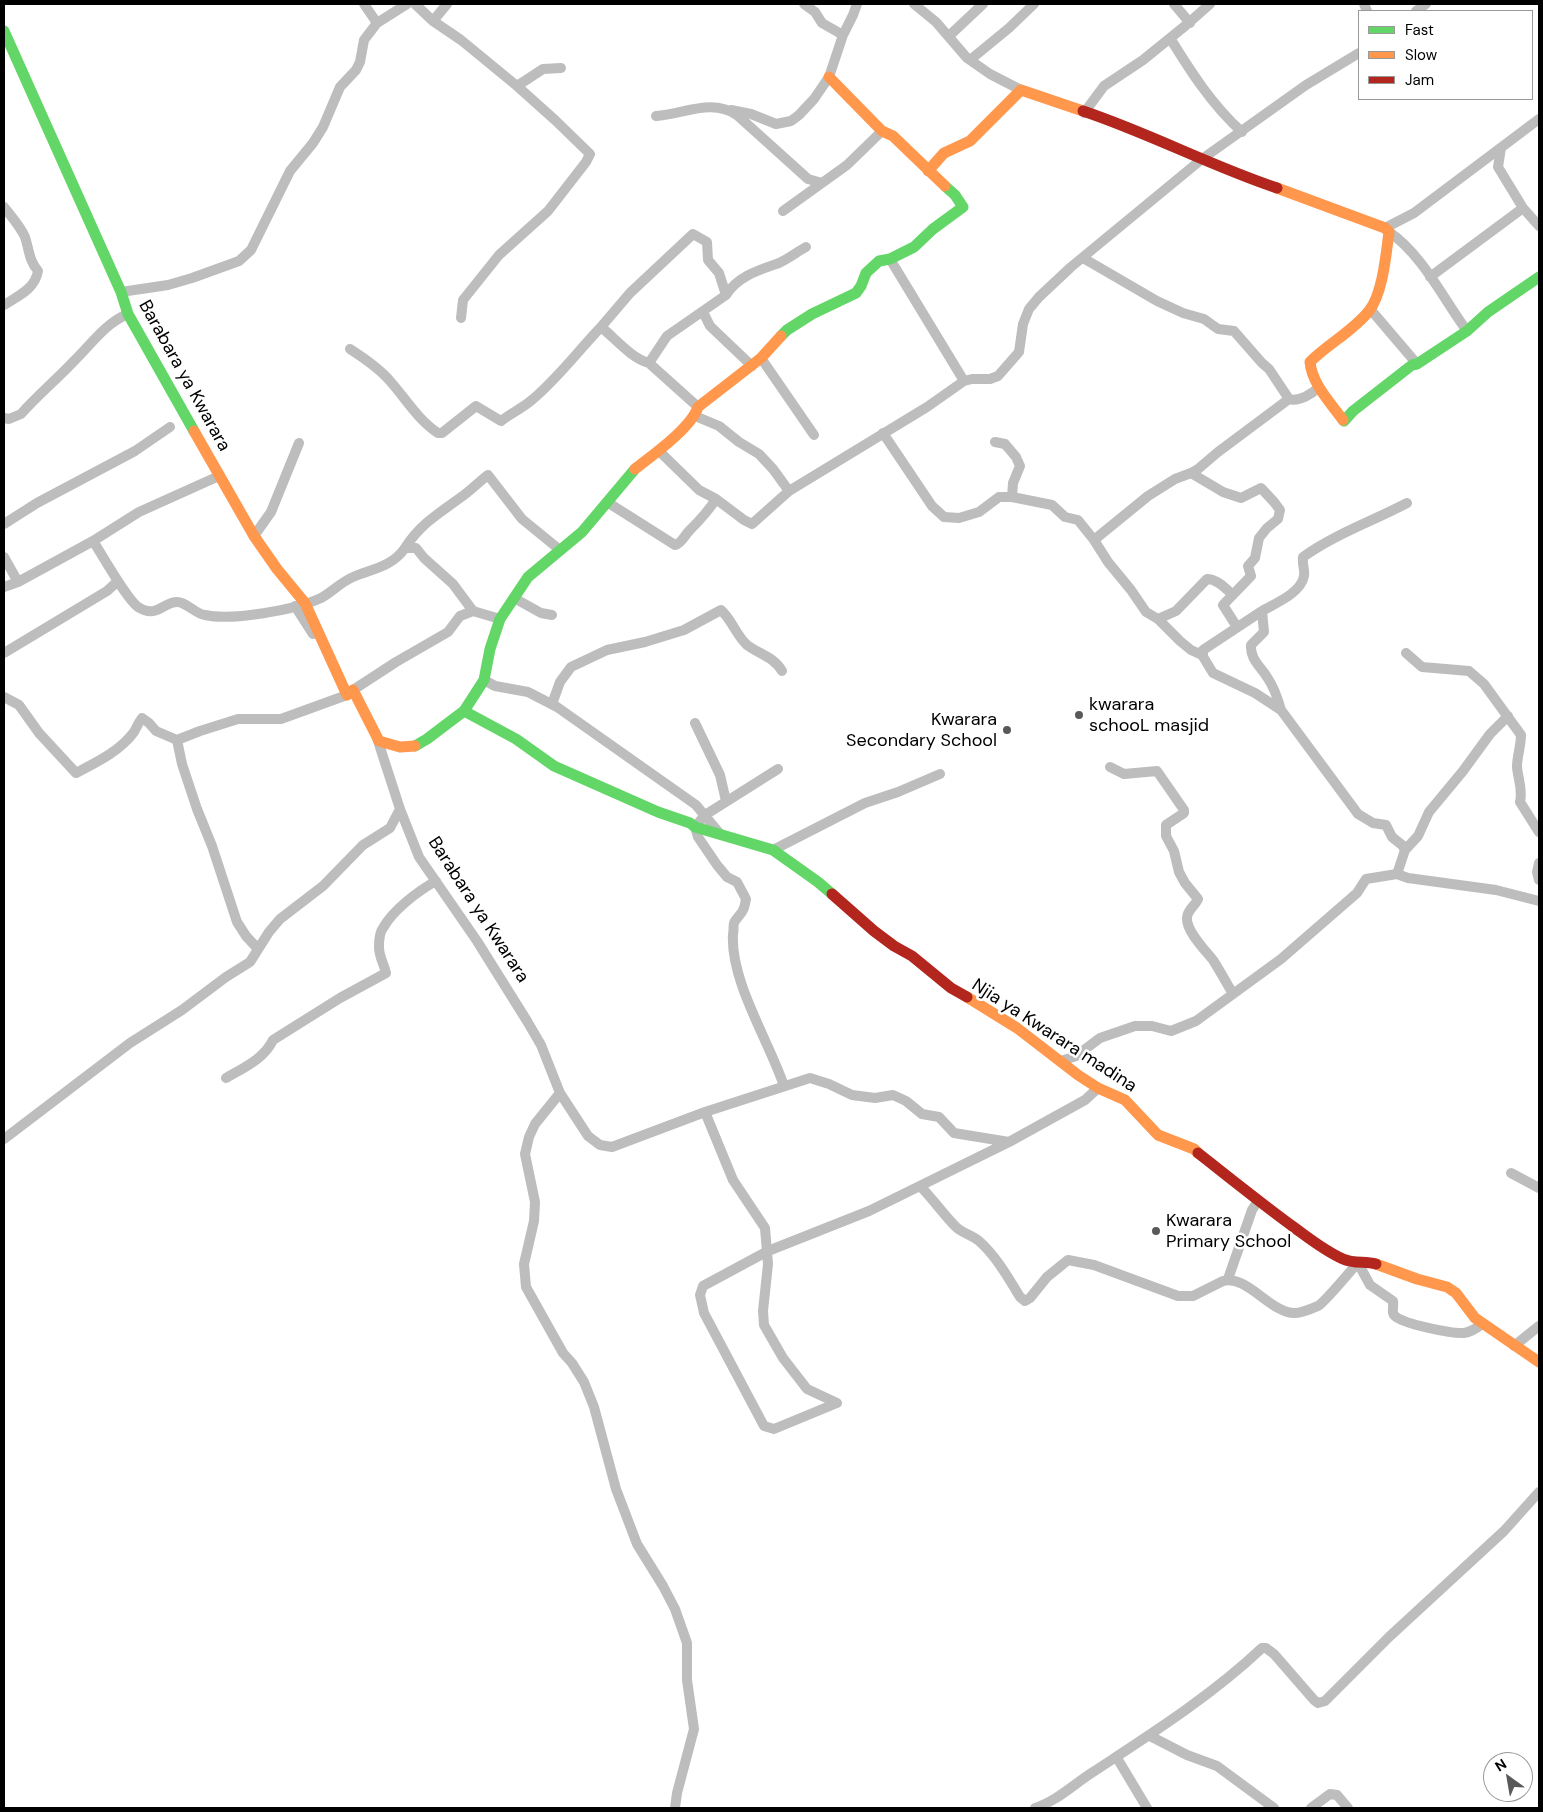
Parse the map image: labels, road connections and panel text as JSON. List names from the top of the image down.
{
  "streets": {
    "street": ["Barabara ya Kwarara", "Njia ya Kwarara madina"]
  },
  "places": ["kwarara schooL masjid", "Kwarara Secondary School", "Kwarara Primary School"],
  "legend": ["Fast", "Slow", "Jam"],
  "north": "top left"
}
